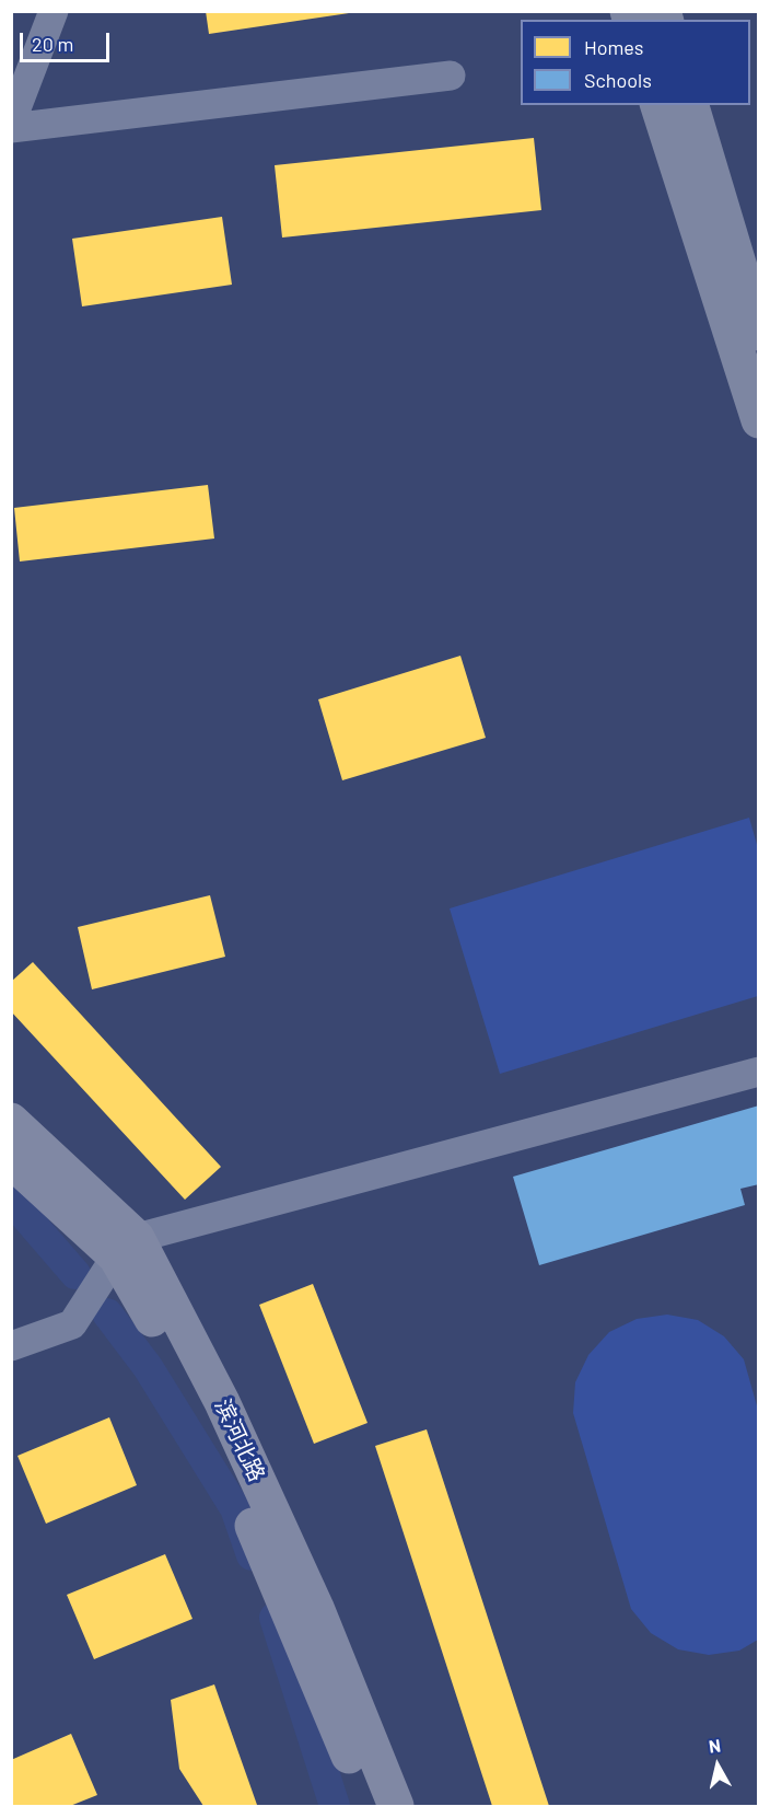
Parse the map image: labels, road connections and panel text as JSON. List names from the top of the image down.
{
  "streets": {
    "main road": ["滨河北路"]
  },
  "legend": ["Homes", "Schools"],
  "scale_bar": "20 m",
  "north": "top"
}
